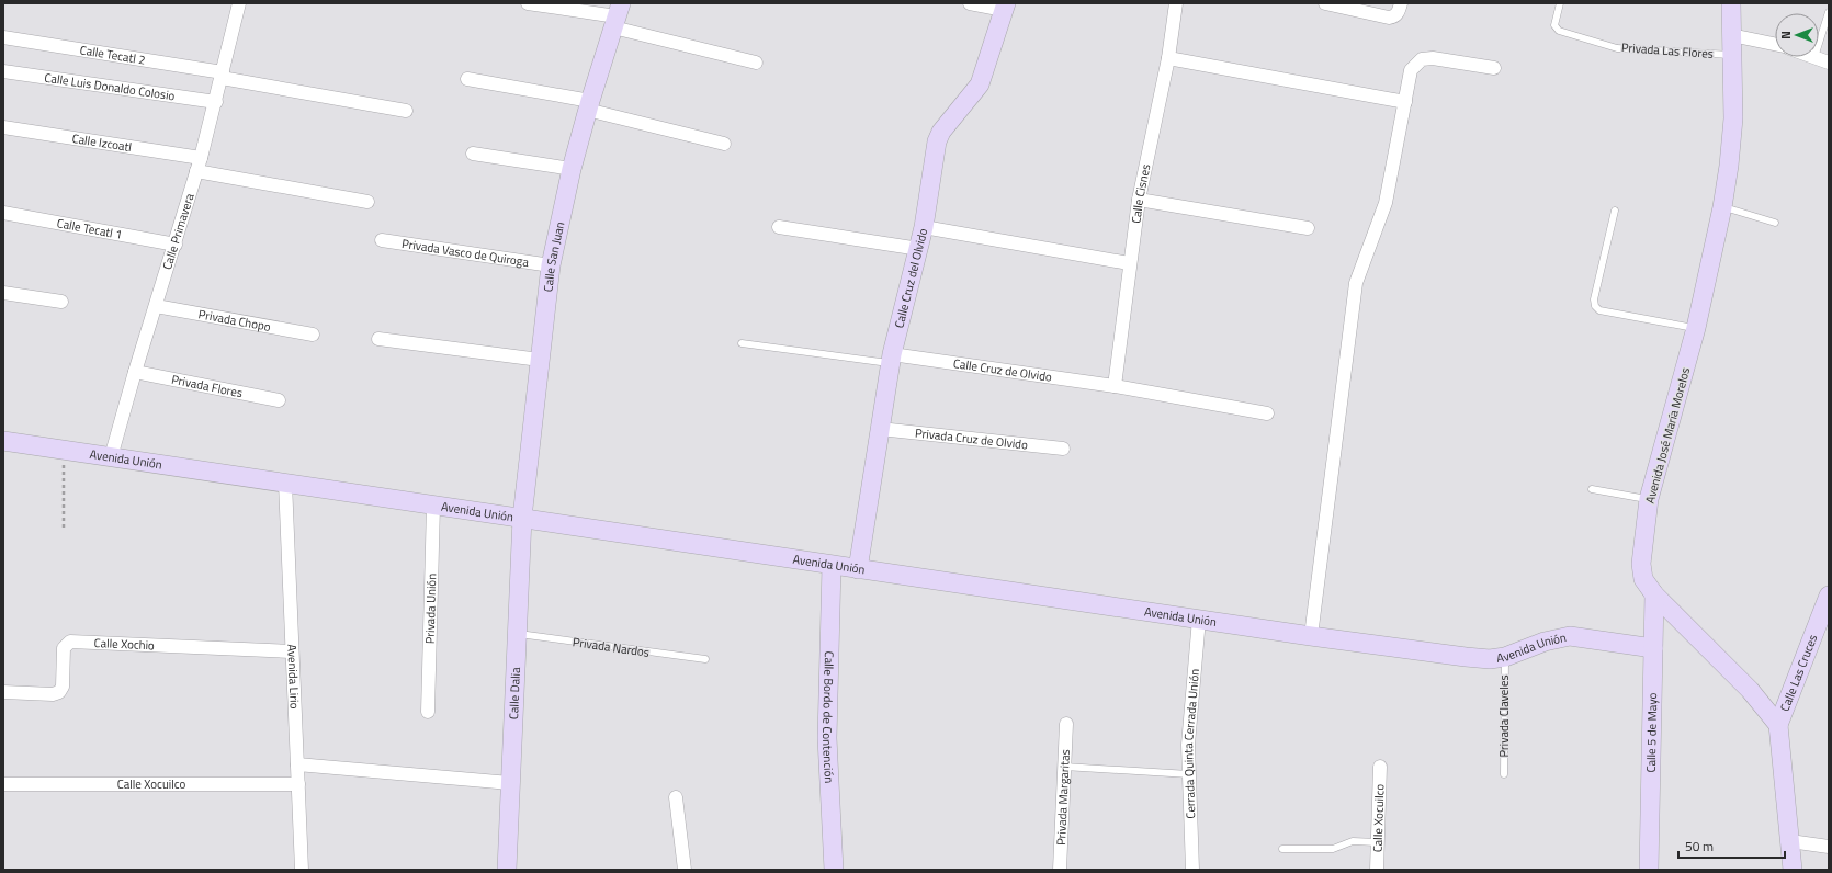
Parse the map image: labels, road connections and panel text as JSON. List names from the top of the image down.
{
  "streets": {
    "street": [
      "Calle Tecatl 2",
      "Calle Luis Donaldo Colosio",
      "Calle Izcoatl",
      "Calle Cisnes",
      "Calle Tecatl 1",
      "Calle Primavera",
      "Privada Vasco de Quiroga",
      "Calle San Juan",
      "Calle Cruz del Olvido",
      "Privada Chopo",
      "Calle Cruz de Olvido",
      "Privada Flores",
      "Avenida José María Morelos",
      "Privada Cruz de Olvido",
      "Avenida Unión",
      "Privada Unión",
      "Calle Xochio",
      "Calle Las Cruces",
      "Avenida Lirio",
      "Calle Dalia",
      "Calle Bordo de Contención",
      "Calle 5 de Mayo",
      "Cerrada Quinta Cerrada Unión",
      "Calle Xocuilco",
      "Privada Margaritas"
    ],
    "lane": ["Privada Las Flores", "Privada Nardos", "Privada Claveles"]
  },
  "crossings": [
    ["Privada Las Flores", "Avenida José María Morelos"],
    ["Calle Tecatl 2", "Calle Primavera"],
    ["Calle Luis Donaldo Colosio", "Calle Primavera"],
    ["Calle Izcoatl", "Calle Primavera"],
    ["Calle Cisnes", "Calle Cruz de Olvido"],
    ["Calle Tecatl 1", "Calle Primavera"],
    ["Calle Primavera", "Privada Chopo"],
    ["Calle Primavera", "Privada Flores"],
    ["Calle Primavera", "Avenida Unión"],
    ["Privada Vasco de Quiroga", "Calle San Juan"],
    ["Calle San Juan", "Avenida Unión"],
    ["Calle San Juan", "Calle Dalia"],
    ["Calle Cruz del Olvido", "Calle Cruz de Olvido"],
    ["Calle Cruz del Olvido", "Privada Cruz de Olvido"],
    ["Calle Cruz del Olvido", "Avenida Unión"],
    ["Avenida José María Morelos", "Calle Las Cruces"],
    ["Avenida José María Morelos", "Calle 5 de Mayo"],
    ["Avenida Unión", "Privada Unión"],
    ["Avenida Unión", "Avenida Lirio"],
    ["Avenida Unión", "Calle Dalia"],
    ["Avenida Unión", "Privada Claveles"],
    ["Avenida Unión", "Calle Bordo de Contención"],
    ["Avenida Unión", "Calle 5 de Mayo"],
    ["Avenida Unión", "Cerrada Quinta Cerrada Unión"],
    ["Calle Xochio", "Avenida Lirio"],
    ["Privada Nardos", "Calle Dalia"],
    ["Avenida Lirio", "Calle Xocuilco"]
  ],
  "scale_bar": "50 m",
  "north": "left"
}
